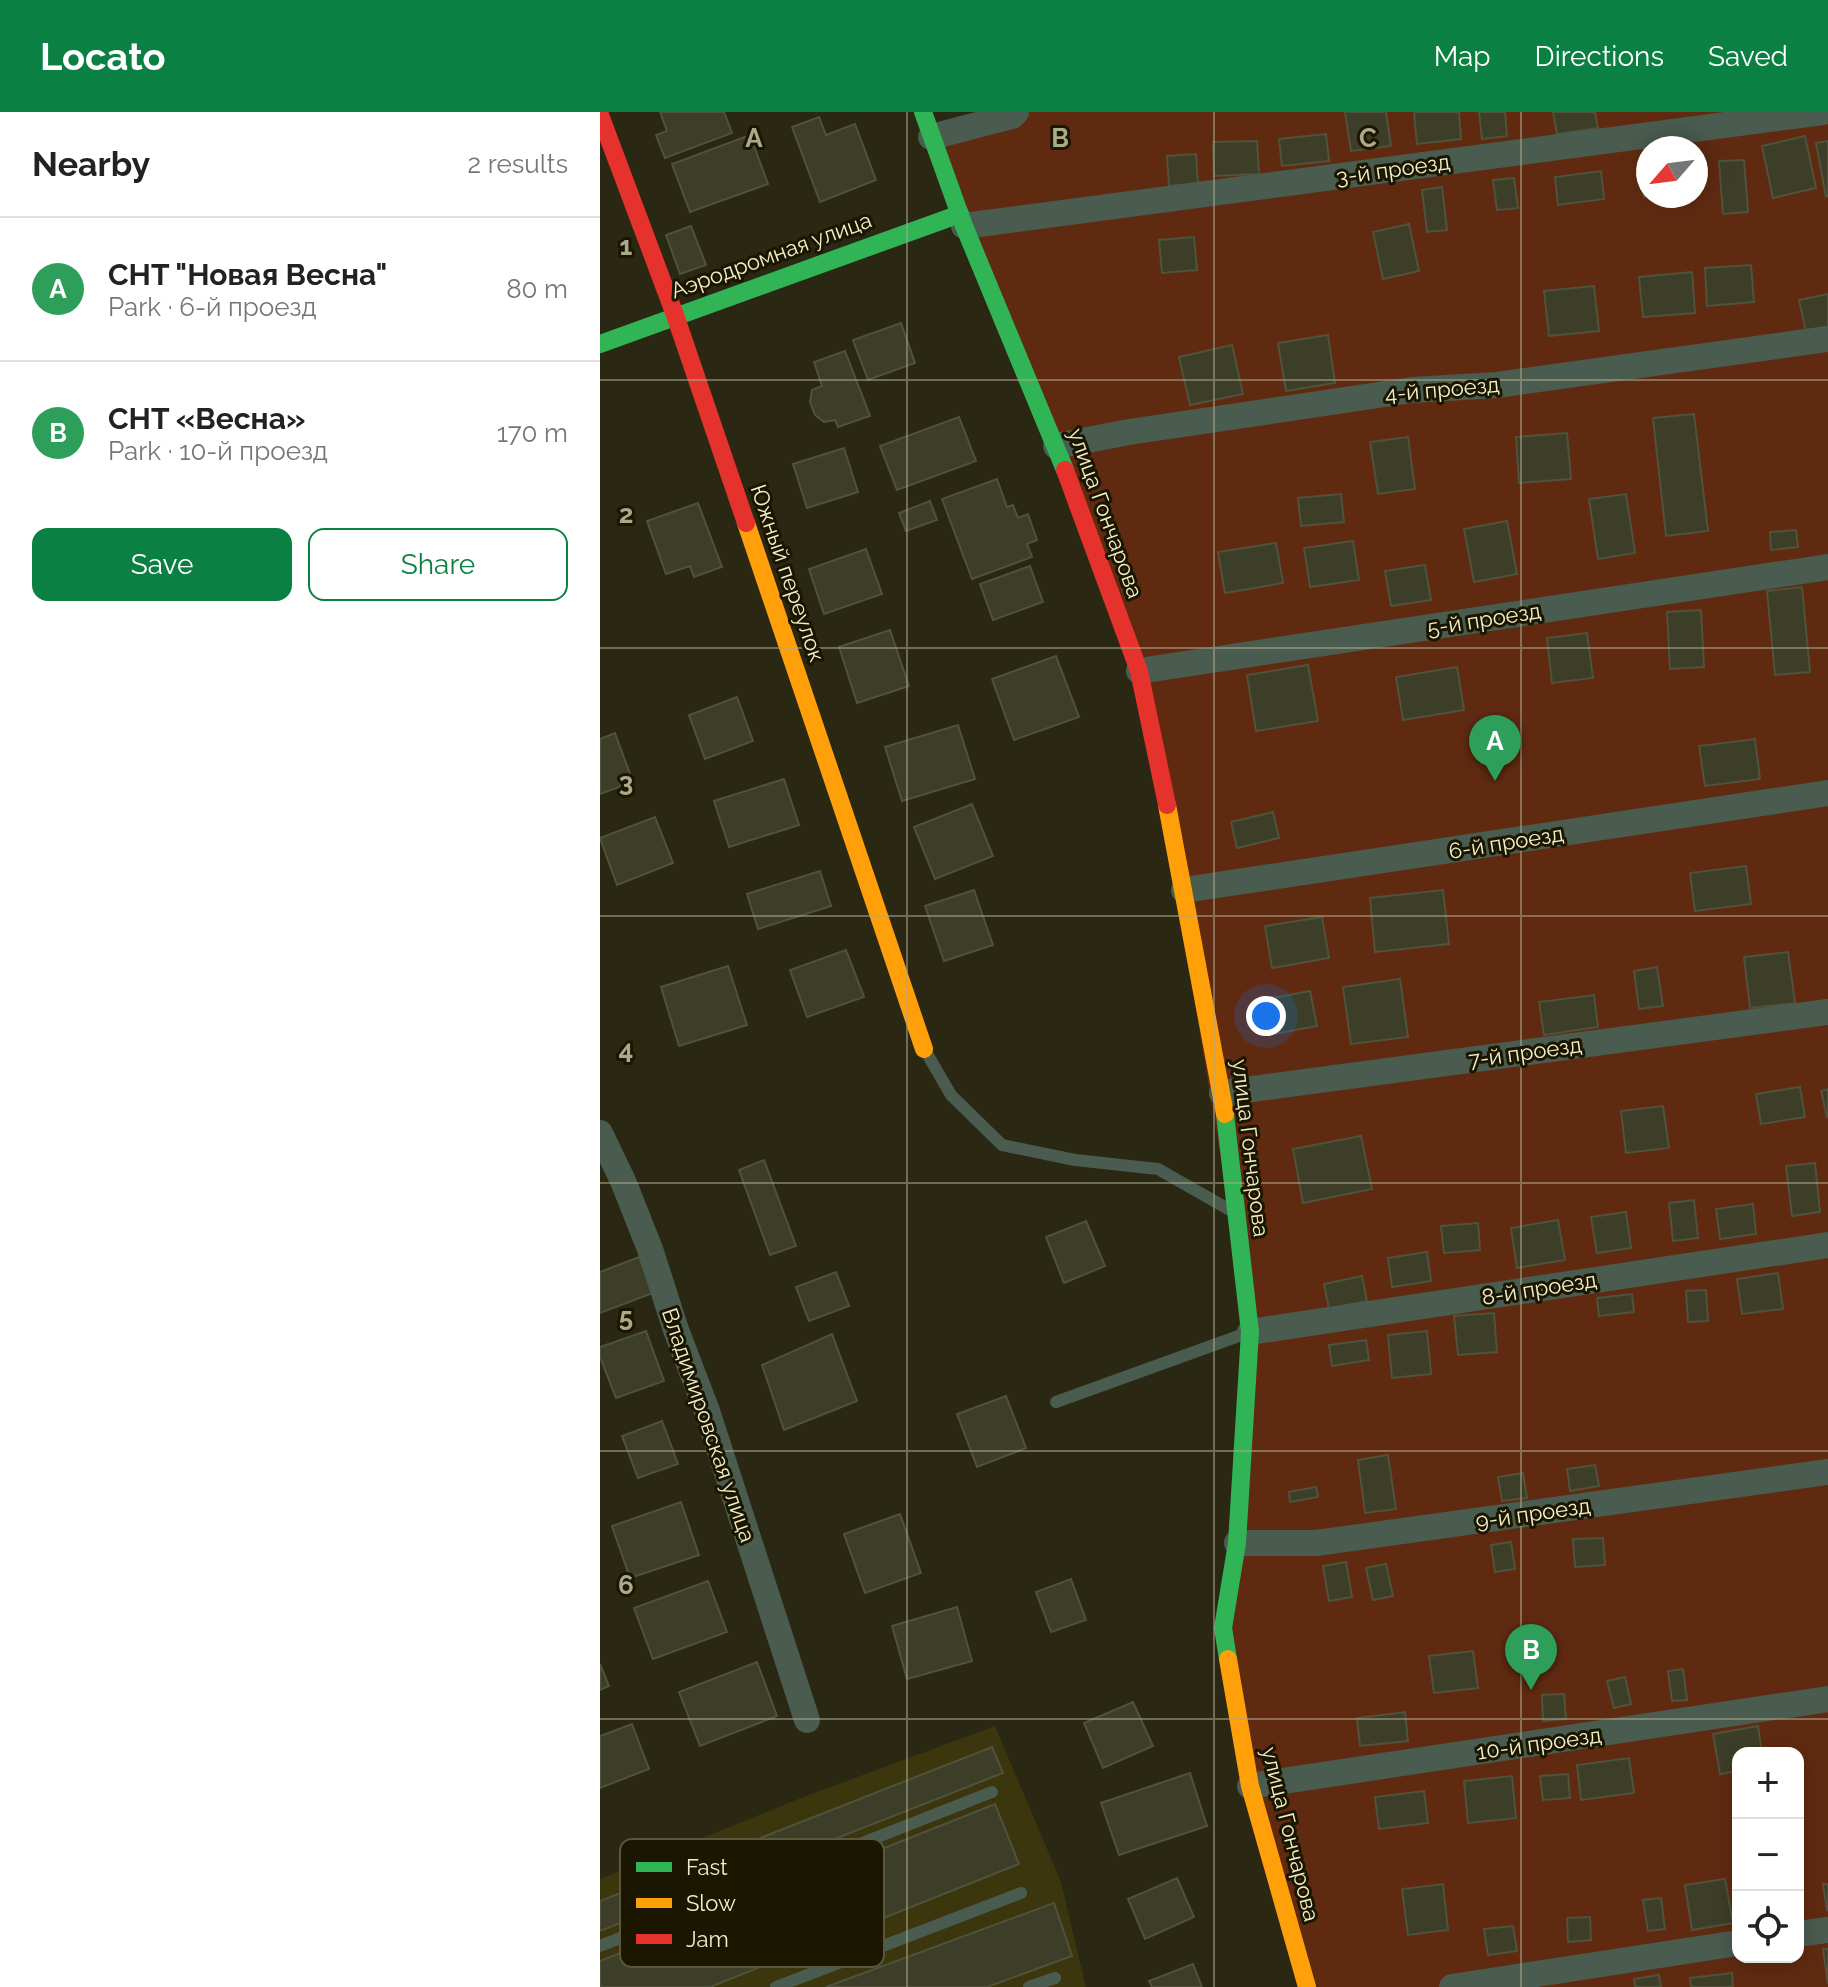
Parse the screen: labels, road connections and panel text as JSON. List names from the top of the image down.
{
  "streets": {
    "street": [
      "3-й проезд",
      "Аэродромная улица",
      "4-й проезд",
      "улица Гончарова",
      "Южный переулок",
      "5-й проезд",
      "6-й проезд",
      "7-й проезд",
      "8-й проезд",
      "Владимировская улица",
      "9-й проезд",
      "10-й проезд"
    ]
  },
  "crossings": [
    ["3-й проезд", "Аэродромная улица"],
    ["3-й проезд", "улица Гончарова"],
    ["Аэродромная улица", "улица Гончарова"],
    ["Аэродромная улица", "Южный переулок"],
    ["4-й проезд", "улица Гончарова"],
    ["улица Гончарова", "5-й проезд"],
    ["улица Гончарова", "6-й проезд"],
    ["улица Гончарова", "7-й проезд"],
    ["улица Гончарова", "8-й проезд"],
    ["улица Гончарова", "9-й проезд"],
    ["улица Гончарова", "10-й проезд"]
  ],
  "legend": ["Fast", "Slow", "Jam"],
  "north": "bottom left",
  "page": {
    "header": "Locato",
    "nav": ["Map", "Directions", "Saved"],
    "heading": ["Nearby", "2 results"],
    "list": [
      {
        "mark": "A",
        "name": "СНТ \"Новая Весна\"",
        "note": "Park · 6-й проезд",
        "value": "80 m"
      },
      {
        "mark": "B",
        "name": "СНТ «Весна»",
        "note": "Park · 10-й проезд",
        "value": "170 m"
      }
    ],
    "buttons": ["Save", "Share"],
    "pins": ["A", "B"],
    "map_buttons": ["+", "−"]
  },
  "grid": {
    "columns": ["A", "B", "C"],
    "rows": [
      "1",
      "2",
      "3",
      "4",
      "5",
      "6"
    ]
  }
}
